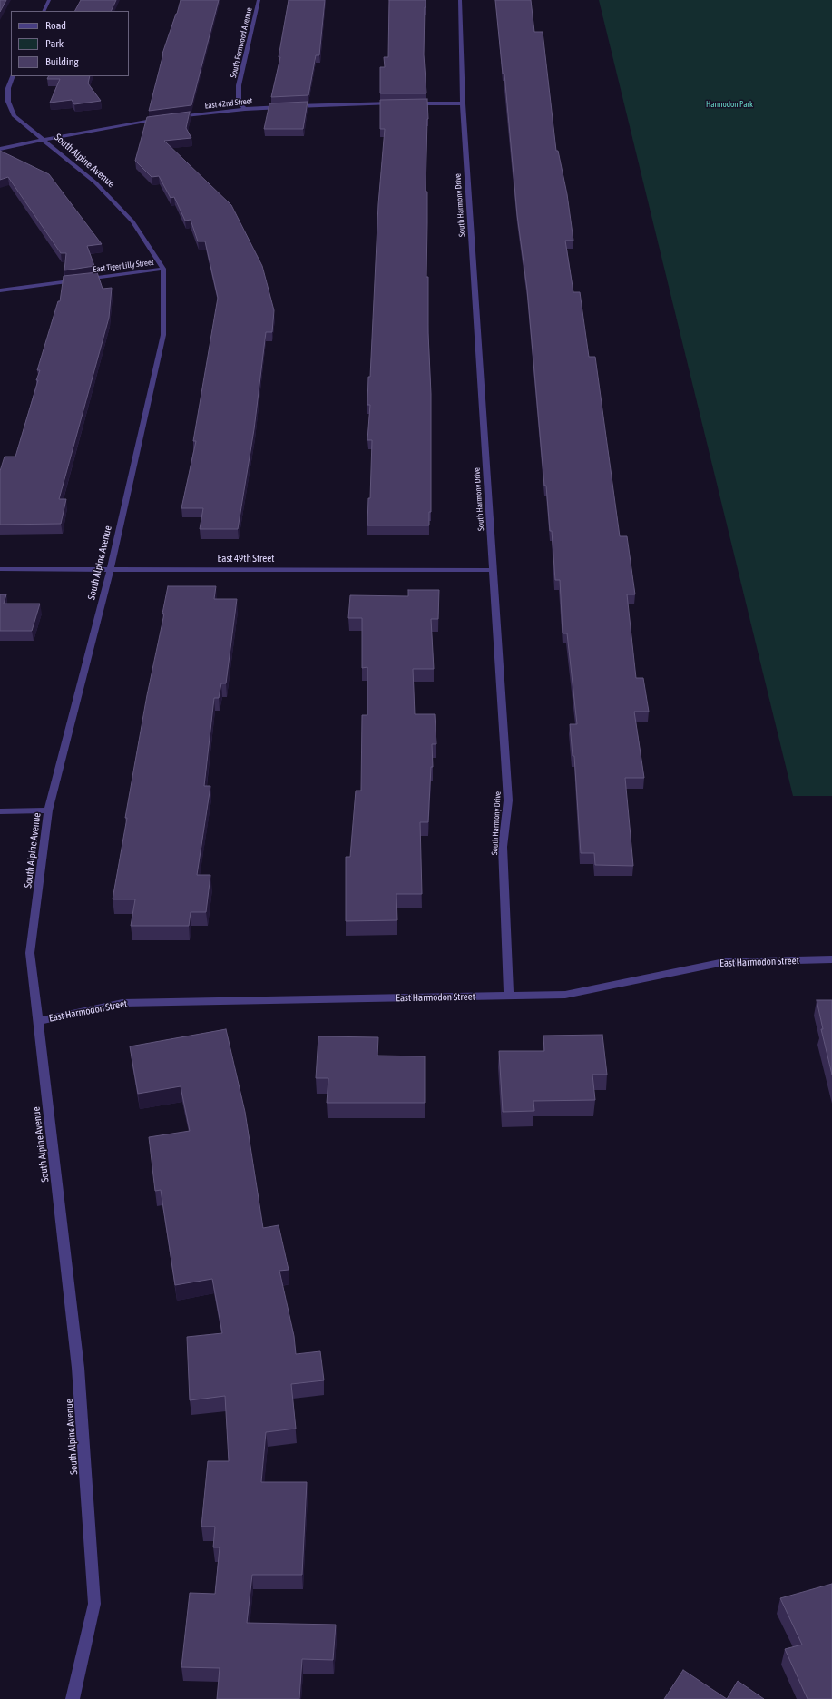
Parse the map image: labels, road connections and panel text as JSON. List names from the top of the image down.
{
  "streets": {
    "street": [
      "South Fernwood Avenue",
      "East 42nd Street",
      "South Alpine Avenue",
      "South Harmony Drive",
      "East Tiger Lilly Street",
      "East 49th Street",
      "East Harmodon Street"
    ]
  },
  "crossings": [
    ["South Fernwood Avenue", "East 42nd Street"],
    ["South Alpine Avenue", "East Tiger Lilly Street"],
    ["South Alpine Avenue", "East 49th Street"],
    ["South Alpine Avenue", "East Harmodon Street"],
    ["South Harmony Drive", "East 49th Street"],
    ["South Harmony Drive", "East Harmodon Street"]
  ],
  "parks": ["Harmodon Park"],
  "legend": ["Road", "Park", "Building"]
}
